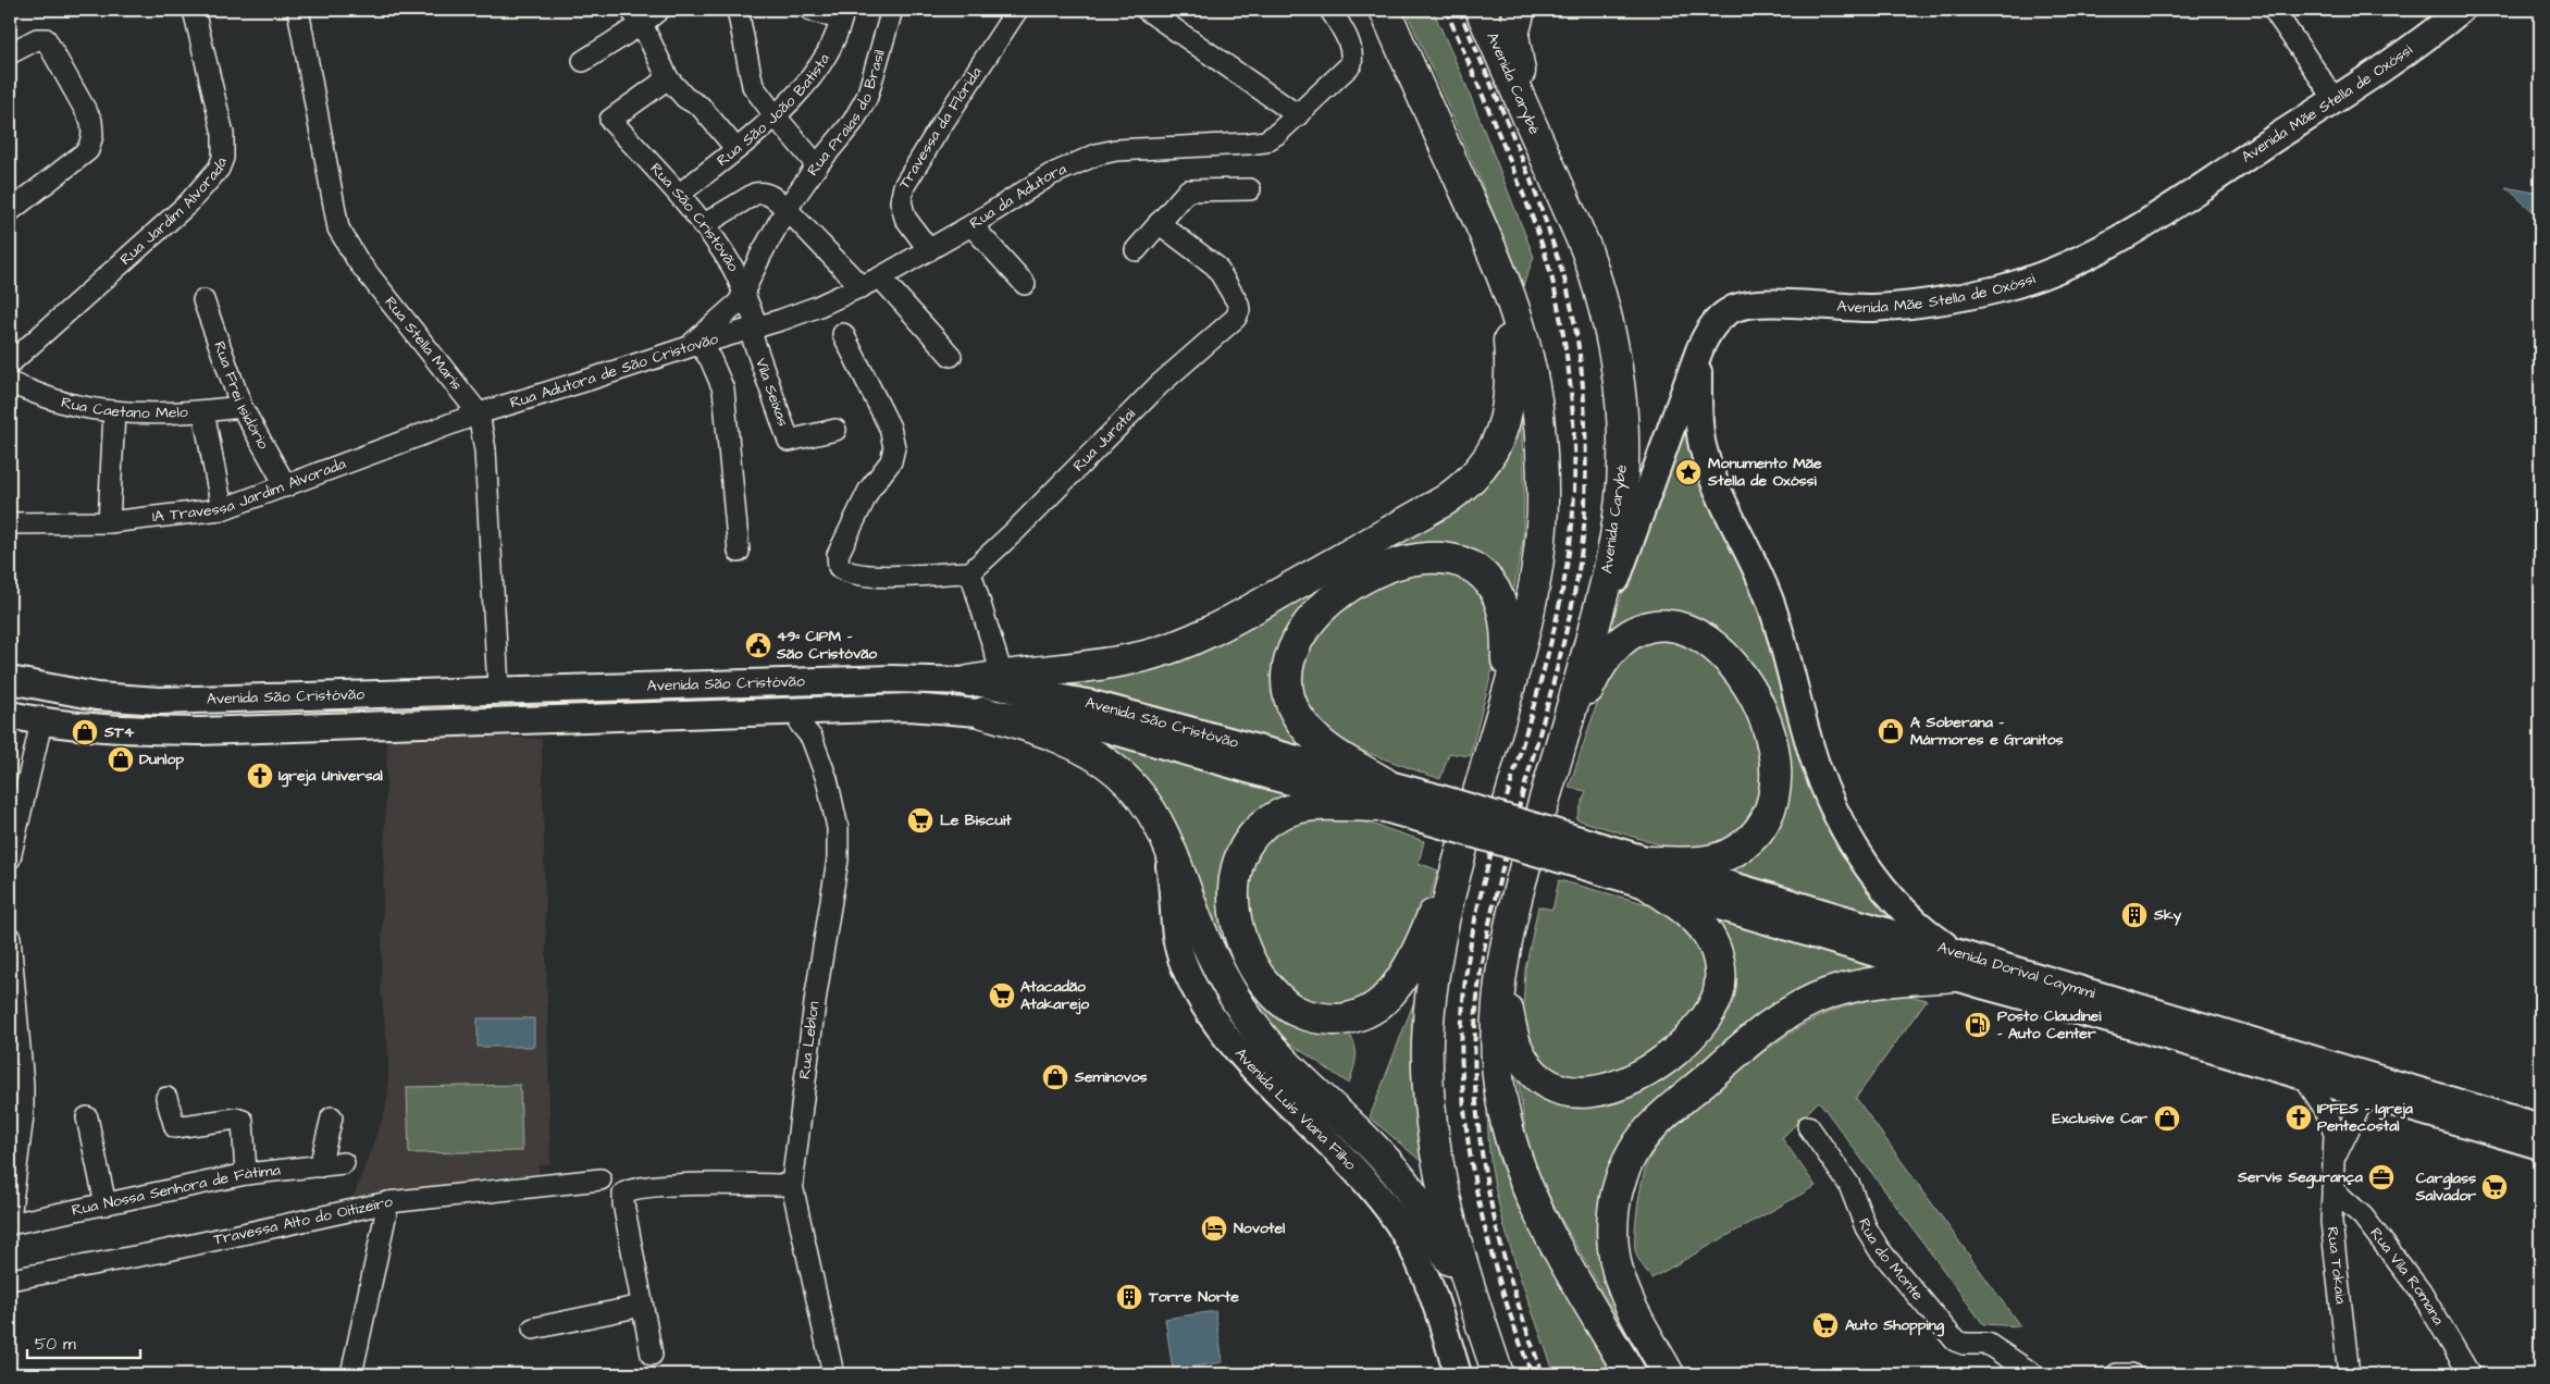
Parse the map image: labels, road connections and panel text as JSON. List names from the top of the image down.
{
  "streets": {
    "highway": ["Avenida Carybé"],
    "main road": [
      "Avenida Mãe Stella de Oxóssi",
      "Avenida São Cristóvão",
      "Avenida Dorival Caymmi",
      "Avenida Luís Viana Filho"
    ],
    "street": [
      "Rua São João Batista",
      "Rua Praias do Brasil",
      "Travessa da Flórida",
      "Rua da Adutora",
      "Rua Jardim Alvorada",
      "Rua São Cristóvão",
      "Rua Stella Maris",
      "Rua Adutora de São Cristovão",
      "Vila Seixas",
      "Rua Frei Isidório",
      "Rua Caetano Melo",
      "Rua Juratai",
      "1A Travessa Jardim Alvorada",
      "Rua Leblon",
      "Rua Nossa Senhora de Fàtima",
      "Travessa Alto do Oitizeiro",
      "Rua do Monte",
      "Rua Tokaia",
      "Rua Vila Romana"
    ]
  },
  "crossings": [
    ["Avenida Carybé", "Avenida Mãe Stella de Oxóssi"],
    ["Rua São João Batista", "Rua São Cristóvão"],
    ["Rua Praias do Brasil", "Rua São Cristóvão"],
    ["Rua Praias do Brasil", "Rua Adutora de São Cristovão"],
    ["Travessa da Flórida", "Rua da Adutora"],
    ["Rua da Adutora", "Rua São Cristóvão"],
    ["Rua da Adutora", "Rua Adutora de São Cristovão"],
    ["Rua da Adutora", "Vila Seixas"],
    ["Rua São Cristóvão", "Rua Adutora de São Cristovão"],
    ["Rua São Cristóvão", "Vila Seixas"],
    ["Rua Stella Maris", "Rua Adutora de São Cristovão"],
    ["Rua Stella Maris", "1A Travessa Jardim Alvorada"],
    ["Rua Stella Maris", "Avenida São Cristóvão"],
    ["Rua Adutora de São Cristovão", "Vila Seixas"],
    ["Rua Adutora de São Cristovão", "1A Travessa Jardim Alvorada"],
    ["Rua Frei Isidório", "Rua Caetano Melo"],
    ["Rua Frei Isidório", "1A Travessa Jardim Alvorada"],
    ["Avenida São Cristóvão", "Avenida Dorival Caymmi"],
    ["Avenida São Cristóvão", "Rua Leblon"],
    ["Avenida Dorival Caymmi", "Rua Tokaia"],
    ["Rua Tokaia", "Rua Vila Romana"]
  ],
  "places": {
    "place": ["Monumento Mãe Stella de Oxóssi"],
    "public building": ["49ª CIPM - São Cristóvão"],
    "shop": [
      "A Soberana - Mármores e Granitos",
      "ST4",
      "Dunlop",
      "Seminovos",
      "Exclusive Car"
    ],
    "church": ["Igreja Universal", "IPFES - Igreja Pentecostal"],
    "supermarket": [
      "Le Biscuit",
      "Atacadão Atakarejo",
      "Carglass Salvador",
      "Auto Shopping"
    ],
    "building": ["Sky", "Torre Norte"],
    "fuel station": ["Posto Claudinei - Auto Center"],
    "office": ["Servis Segurança"],
    "hotel": ["Novotel"]
  },
  "scale_bar": "50 m"
}
